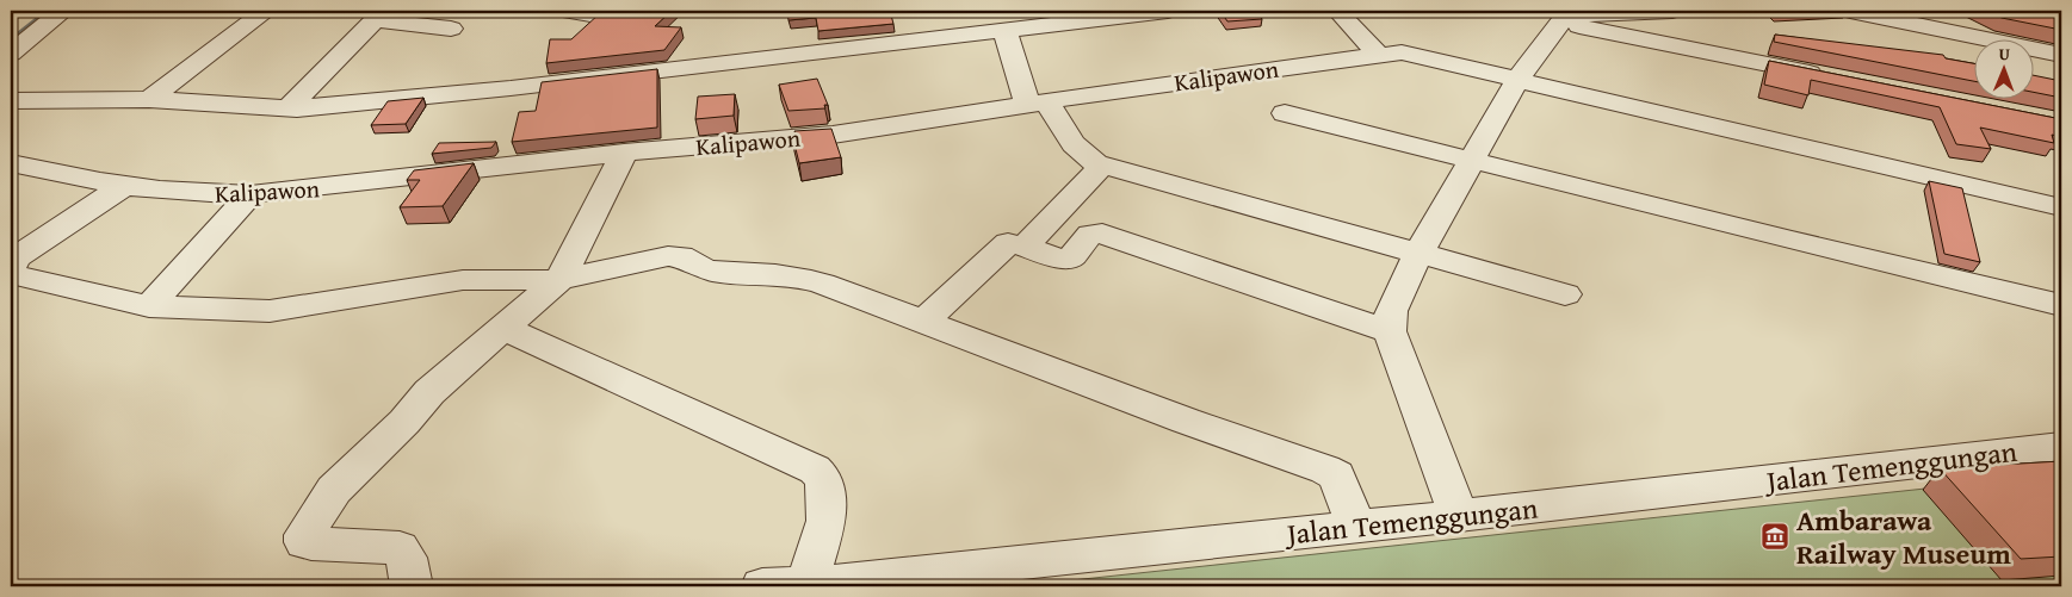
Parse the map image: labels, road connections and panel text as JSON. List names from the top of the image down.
{
  "streets": {
    "street": ["Kalipawon", "Jalan Temenggungan"]
  },
  "places": {
    "museum": ["Ambarawa Railway Museum"]
  },
  "north": "top"
}
